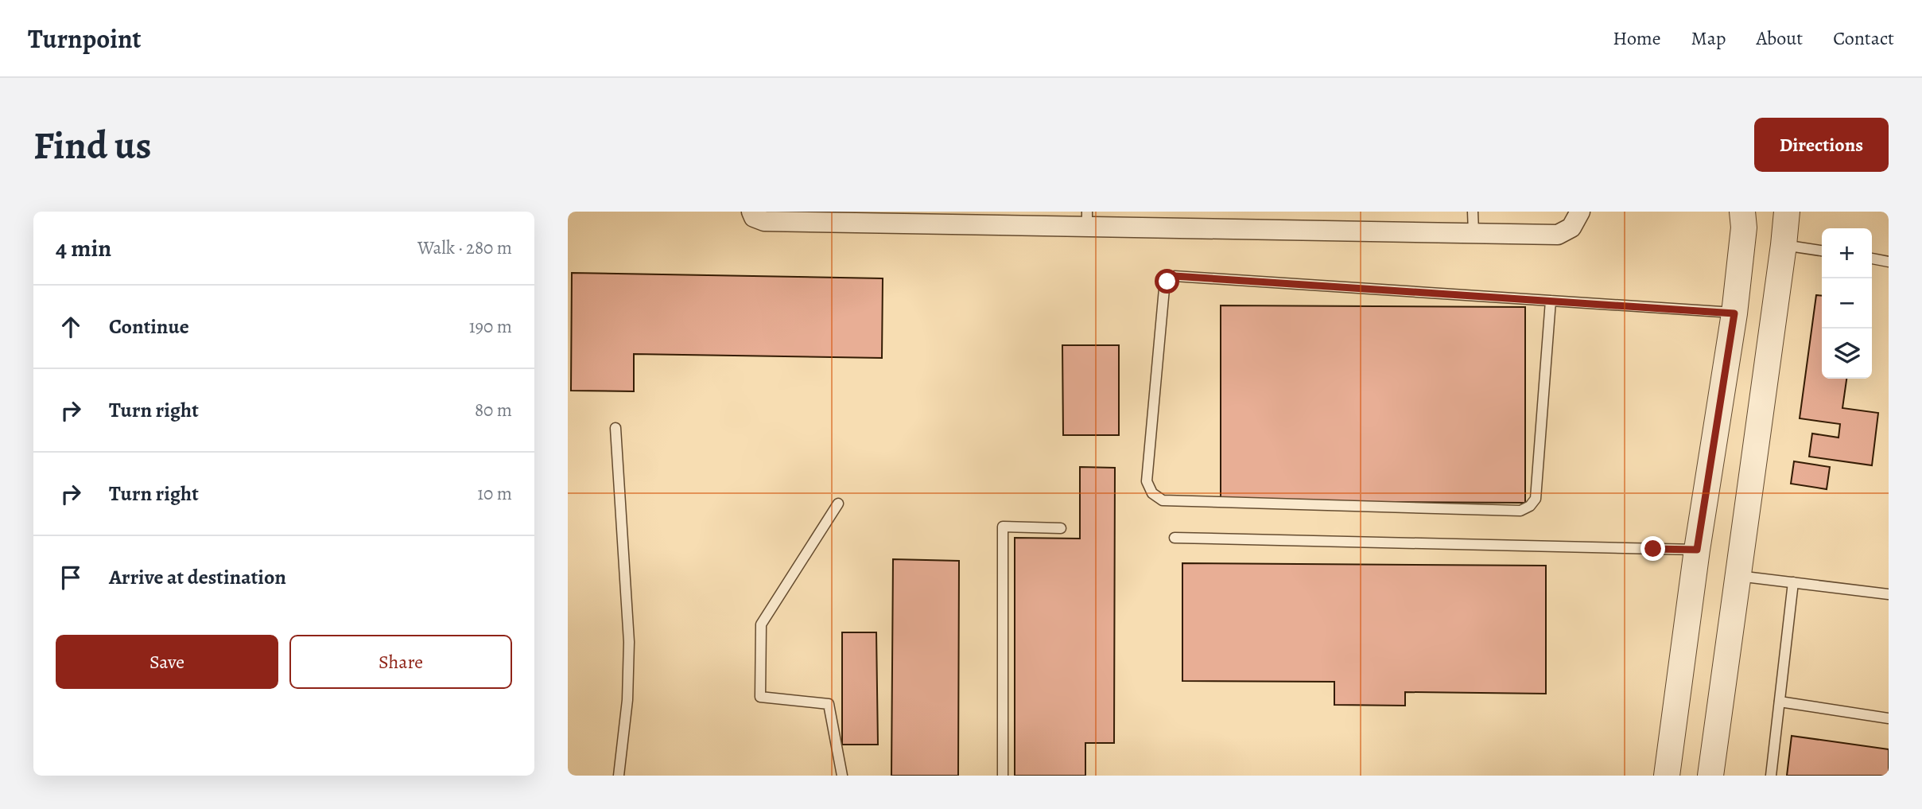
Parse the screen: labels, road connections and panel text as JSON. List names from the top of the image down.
{
  "page": {
    "header": "Turnpoint",
    "nav": [
      "Home",
      "Map",
      "About",
      "Contact"
    ],
    "buttons": [
      "Directions",
      ["Save", "Share"]
    ],
    "title": "Find us",
    "heading": ["4 min", "Walk · 280 m"],
    "map_buttons": ["+", "−"],
    "list": [
      ["Continue", "190 m"],
      ["Turn right", "80 m"],
      ["Turn right", "10 m"],
      "Arrive at destination"
    ]
  }
}
